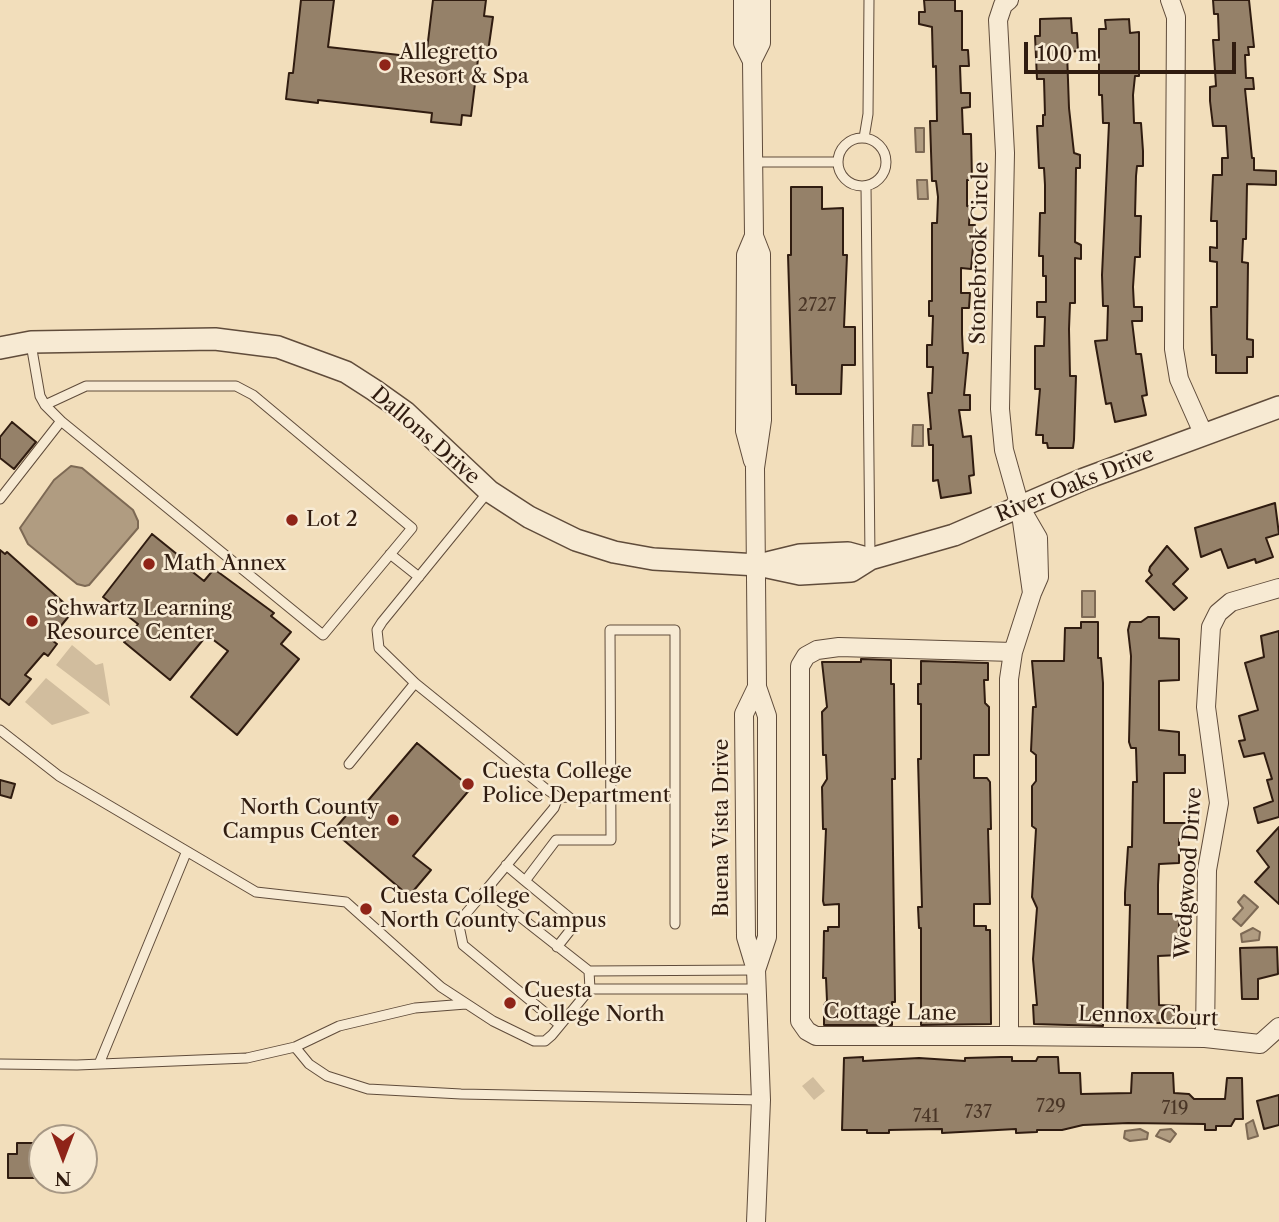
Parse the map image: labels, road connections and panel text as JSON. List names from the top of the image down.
{
  "streets": {
    "street": [
      "Stonebrook Circle",
      "Dallons Drive",
      "River Oaks Drive",
      "Buena Vista Drive",
      "Wedgwood Drive",
      "Cottage Lane",
      "Lennox Court"
    ]
  },
  "crossings": [
    ["Stonebrook Circle", "River Oaks Drive"],
    ["Dallons Drive", "River Oaks Drive"],
    ["Dallons Drive", "Buena Vista Drive"],
    ["River Oaks Drive", "Buena Vista Drive"],
    ["Wedgwood Drive", "Lennox Court"],
    ["Cottage Lane", "Lennox Court"]
  ],
  "places": [
    "Allegretto Resort & Spa",
    "Lot 2",
    "Math Annex",
    "Schwartz Learning Resource Center",
    "Cuesta College Police Department",
    "North County Campus Center",
    "Cuesta College North County Campus",
    "Cuesta College North"
  ],
  "house_numbers": [
    "2727",
    "729",
    "719",
    "737",
    "741"
  ],
  "scale_bar": "100 m",
  "north": "bottom"
}
